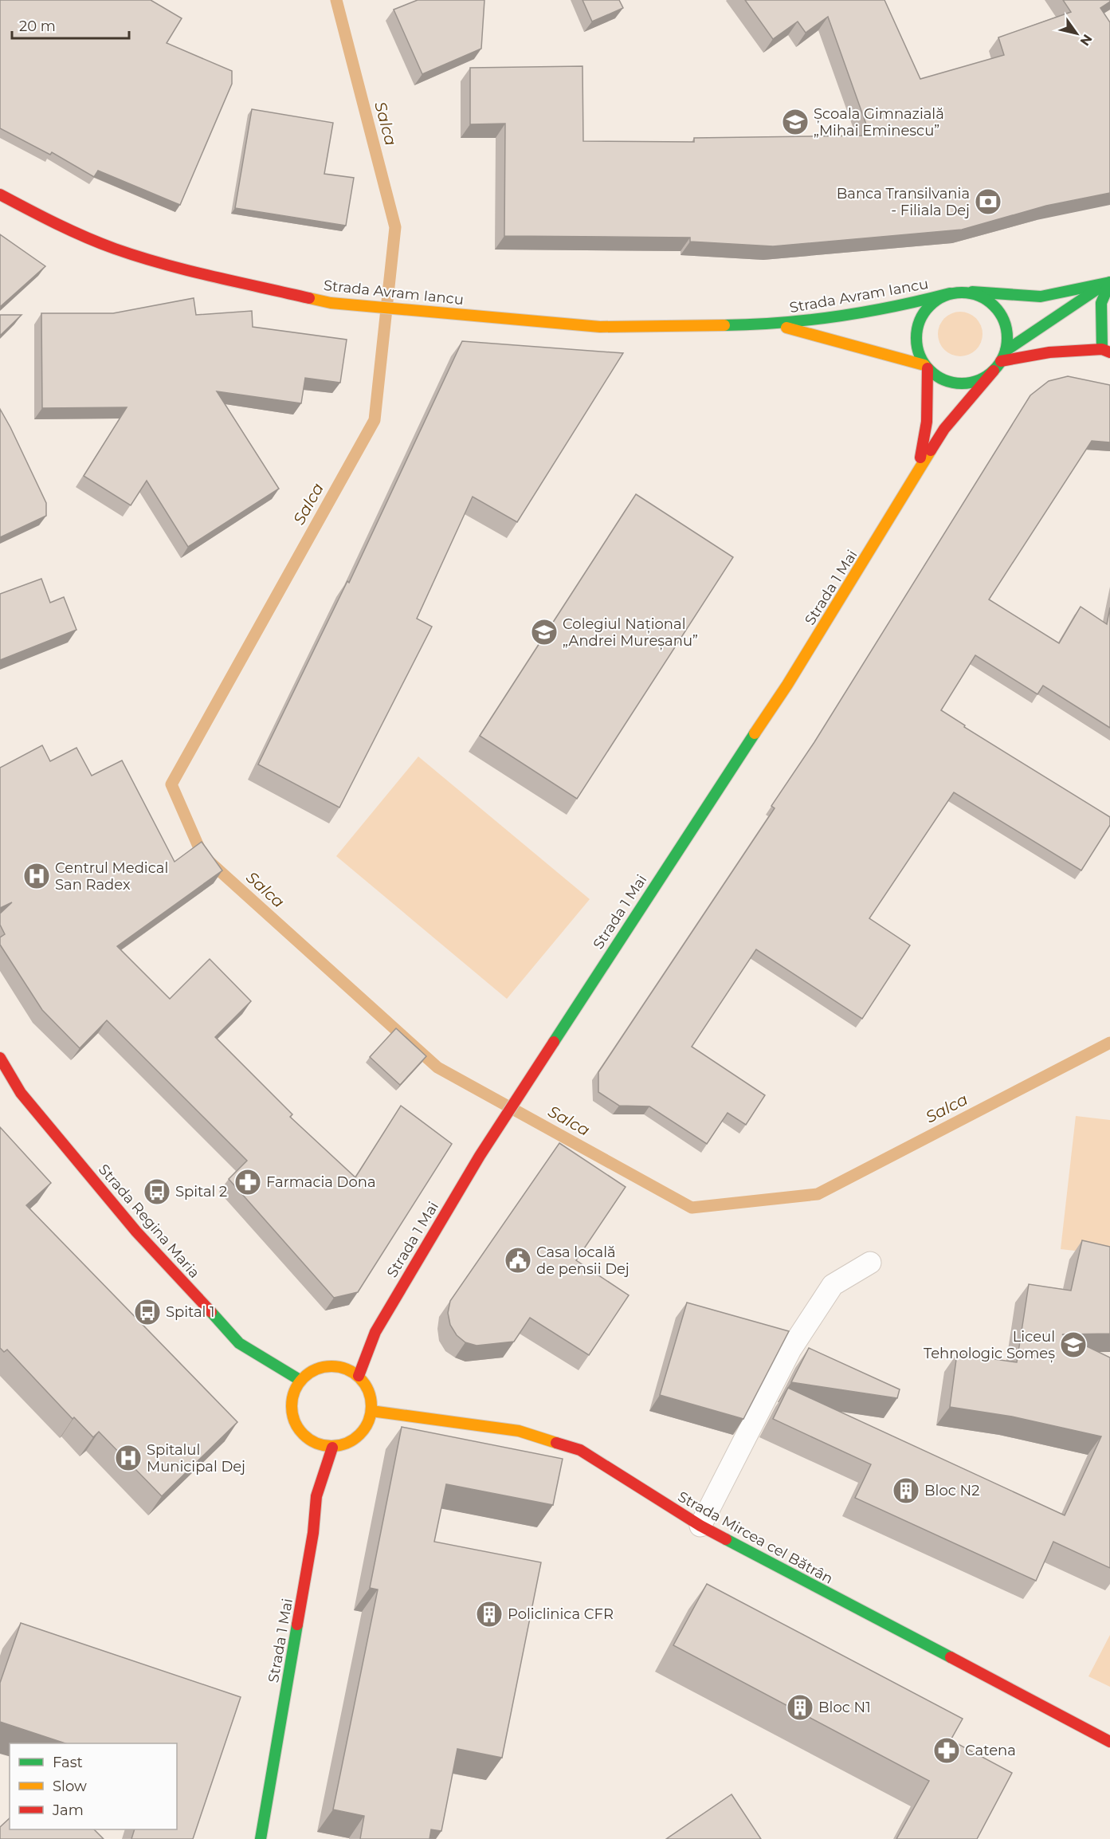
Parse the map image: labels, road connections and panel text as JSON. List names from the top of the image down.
{
  "streets": {
    "main road": [
      "Strada Avram Iancu",
      "Strada 1 Mai",
      "Strada Regina Maria",
      "Strada Mircea cel Bătrân"
    ]
  },
  "crossings": [
    ["Strada Avram Iancu", "Strada 1 Mai"],
    ["Strada 1 Mai", "Strada Regina Maria"],
    ["Strada 1 Mai", "Strada Mircea cel Bătrân"],
    ["Strada Regina Maria", "Strada Mircea cel Bătrân"]
  ],
  "water": ["Salca"],
  "places": {
    "school or university": ["Școala Gimnazială „Mihai Eminescu”", "Colegiul Național „Andrei Mureșanu”", "Liceul Tehnologic Someș"],
    "bank": ["Banca Transilvania - Filiala Dej"],
    "hospital": ["Centrul Medical San Radex", "Spitalul Municipal Dej"],
    "pharmacy": ["Farmacia Dona", "Catena"],
    "bus stop": ["Spital 2", "Spital 1"],
    "public building": ["Casa locală de pensii Dej"],
    "building": ["Bloc N2", "Policlinica CFR", "Bloc N1"]
  },
  "legend": ["Fast", "Slow", "Jam"],
  "scale_bar": "20 m",
  "north": "bottom right"
}
